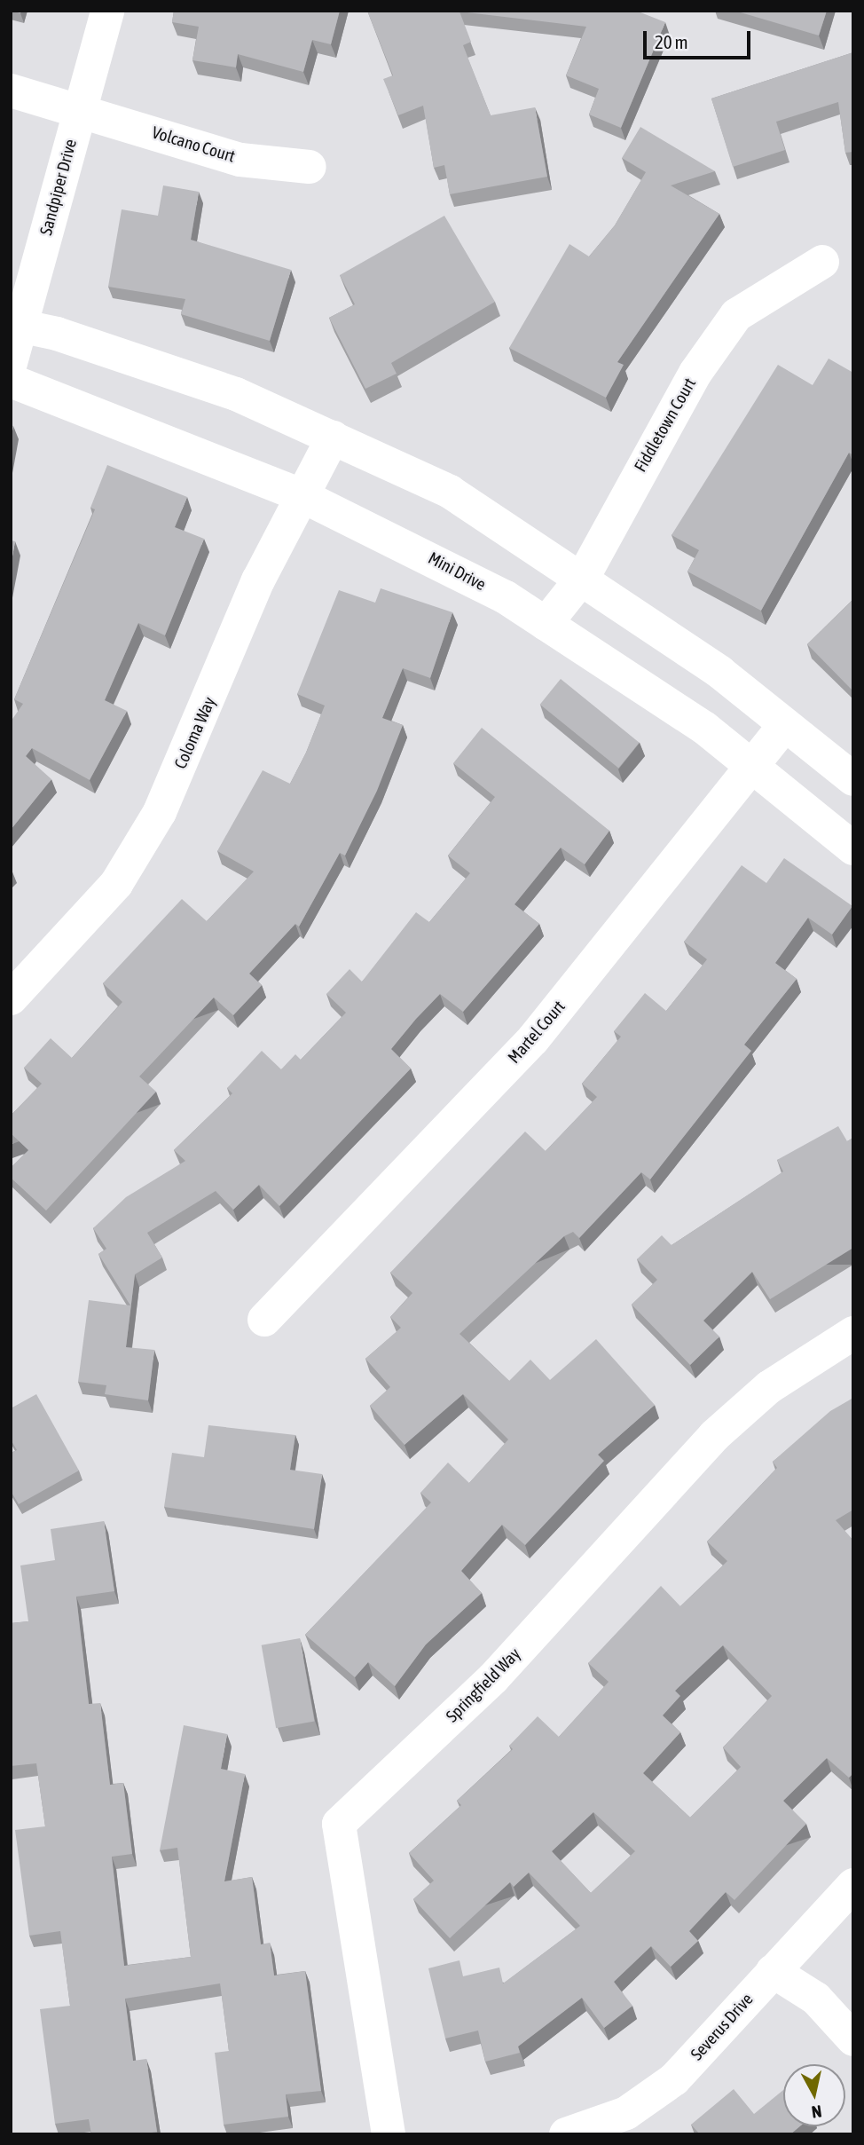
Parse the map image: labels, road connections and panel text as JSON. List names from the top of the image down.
{
  "streets": {
    "street": [
      "Volcano Court",
      "Sandpiper Drive",
      "Fiddletown Court",
      "Mini Drive",
      "Coloma Way",
      "Martel Court",
      "Springfield Way",
      "Severus Drive"
    ]
  },
  "crossings": [
    ["Volcano Court", "Sandpiper Drive"],
    ["Fiddletown Court", "Mini Drive"],
    ["Mini Drive", "Coloma Way"],
    ["Mini Drive", "Martel Court"]
  ],
  "scale_bar": "20 m",
  "north": "bottom"
}
